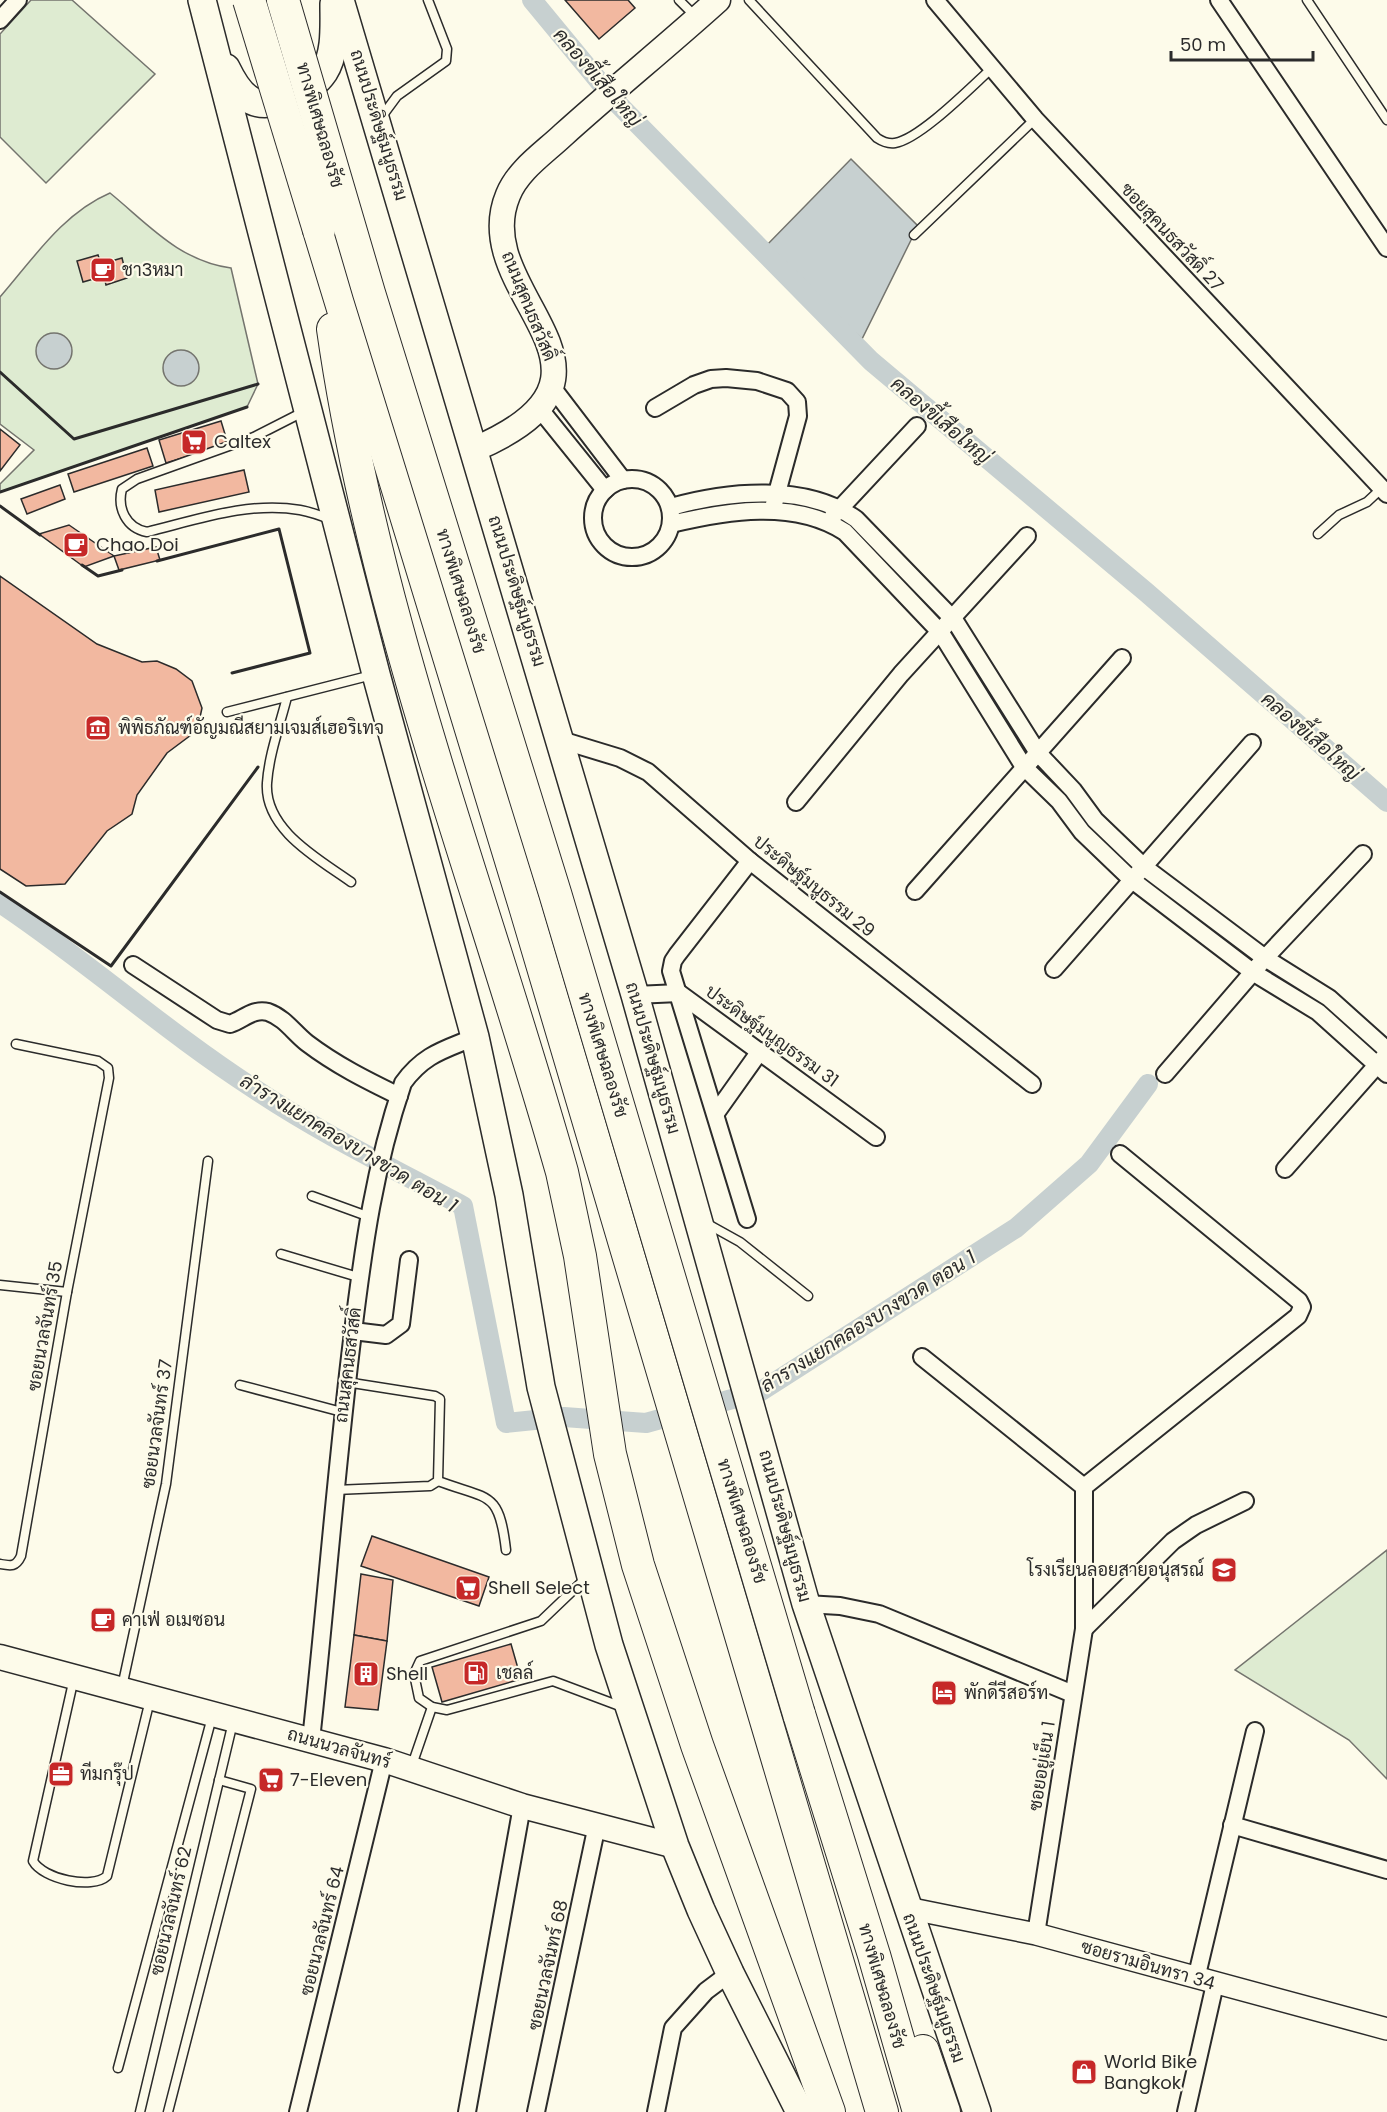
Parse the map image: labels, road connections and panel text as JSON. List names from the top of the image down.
{
  "streets": {
    "highway": ["ทางพิเศษฉลองรัช"],
    "main road": ["ถนนประดิษฐ์มนูธรรม", "ถนนสุคนธสวัสดิ์", "ถนนนวลจันทร์"],
    "street": [
      "ซอยสุคนธสวัสดิ์ 27",
      "ประดิษฐ์มนูธรรม 29",
      "ประดิษฐ์มนูญธรรม 31",
      "ซอยอยู่เย็น 1",
      "ซอยนวลจันทร์ 64",
      "ซอยนวลจันทร์ 68",
      "ซอยรามอินทรา 34"
    ],
    "lane": ["ซอยนวลจันทร์ 35", "ซอยนวลจันทร์ 37", "ซอยนวลจันทร์ 62"]
  },
  "crossings": [
    ["ถนนประดิษฐ์มนูธรรม", "ถนนสุคนธสวัสดิ์"],
    ["ถนนประดิษฐ์มนูธรรม", "ประดิษฐ์มนูธรรม 29"],
    ["ถนนประดิษฐ์มนูธรรม", "ประดิษฐ์มนูญธรรม 31"],
    ["ถนนประดิษฐ์มนูธรรม", "ซอยรามอินทรา 34"],
    ["ถนนสุคนธสวัสดิ์", "ถนนนวลจันทร์"],
    ["ซอยนวลจันทร์ 37", "ถนนนวลจันทร์"],
    ["ถนนนวลจันทร์", "ซอยนวลจันทร์ 62"],
    ["ถนนนวลจันทร์", "ซอยนวลจันทร์ 64"],
    ["ถนนนวลจันทร์", "ซอยนวลจันทร์ 68"],
    ["ซอยอยู่เย็น 1", "ซอยรามอินทรา 34"]
  ],
  "water": ["คลองขี้เสือใหญ่", "ลำรางแยกคลองบางขวด ตอน 1"],
  "places": {
    "cafe": ["ชา3หมา", "Chao Doi", "คาเฟ่ อเมซอน"],
    "supermarket": ["Caltex", "Shell Select", "7-Eleven"],
    "museum": ["พิพิธภัณฑ์อัญมณีสยามเจมส์เฮอริเทจ"],
    "school or university": ["โรงเรียนลอยสายอนุสรณ์"],
    "fuel station": ["เชลล์"],
    "building": ["Shell"],
    "hotel": ["พักดีรีสอร์ท"],
    "office": ["ทีมกรุ๊ป"],
    "shop": ["World Bike Bangkok"]
  },
  "scale_bar": "50 m"
}
